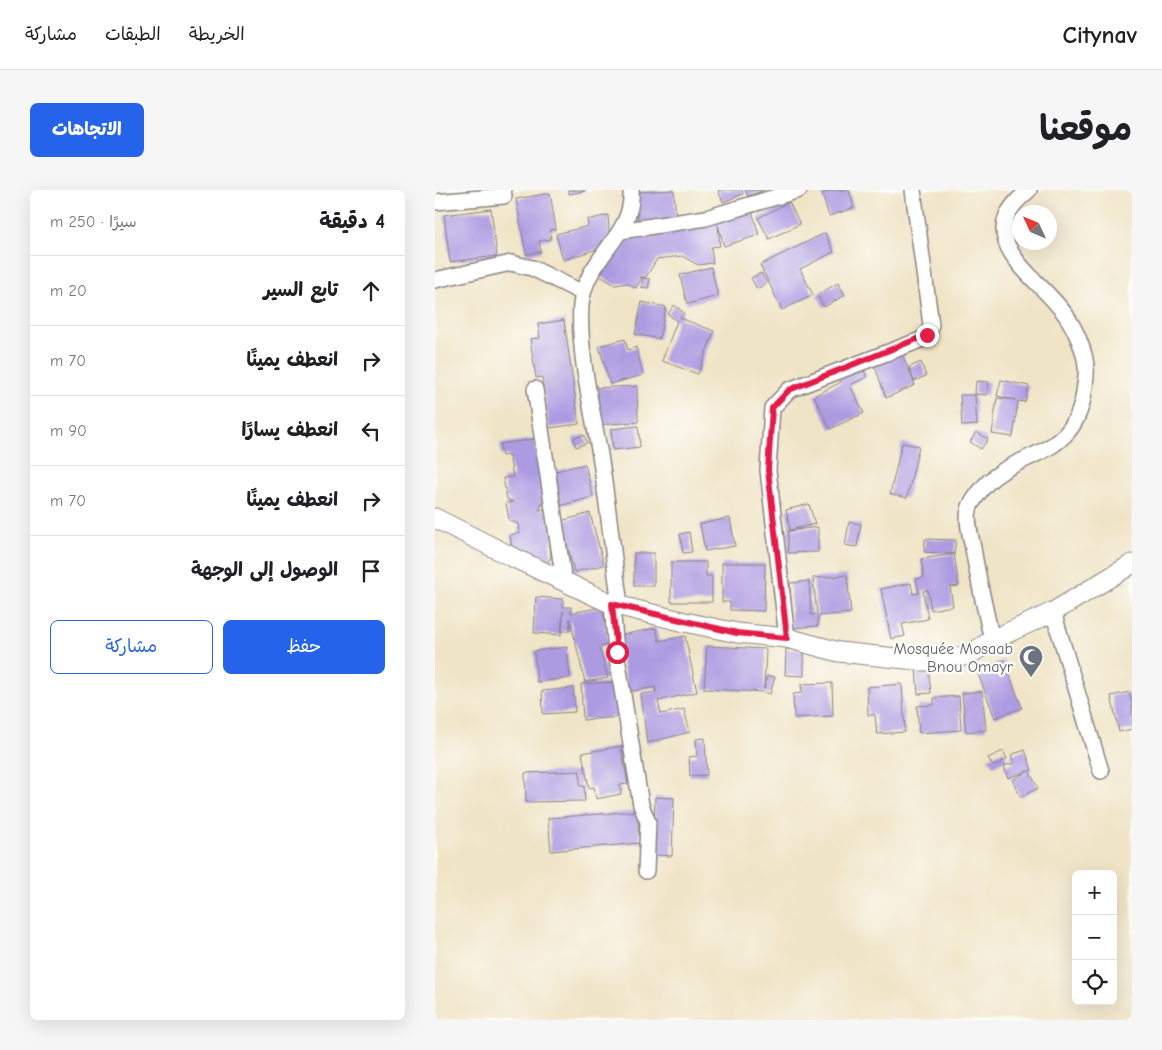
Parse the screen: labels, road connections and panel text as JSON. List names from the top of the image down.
{
  "places": {
    "mosque": ["Mosquée Mosaab Bnou Omayr"]
  },
  "north": "top left",
  "page": {
    "header": "Citynav",
    "nav": ["الخريطة", "الطبقات", "مشاركة"],
    "title": "موقعنا",
    "buttons": [
      "الاتجاهات",
      ["حفظ", "مشاركة"]
    ],
    "heading": ["4 دقيقة", "سيرًا · 250 m"],
    "list": [
      ["تابع السير", "20 m"],
      ["انعطف يمينًا", "70 m"],
      ["انعطف يسارًا", "90 m"],
      ["انعطف يمينًا", "70 m"],
      "الوصول إلى الوجهة"
    ],
    "map_buttons": ["+", "−"]
  }
}
